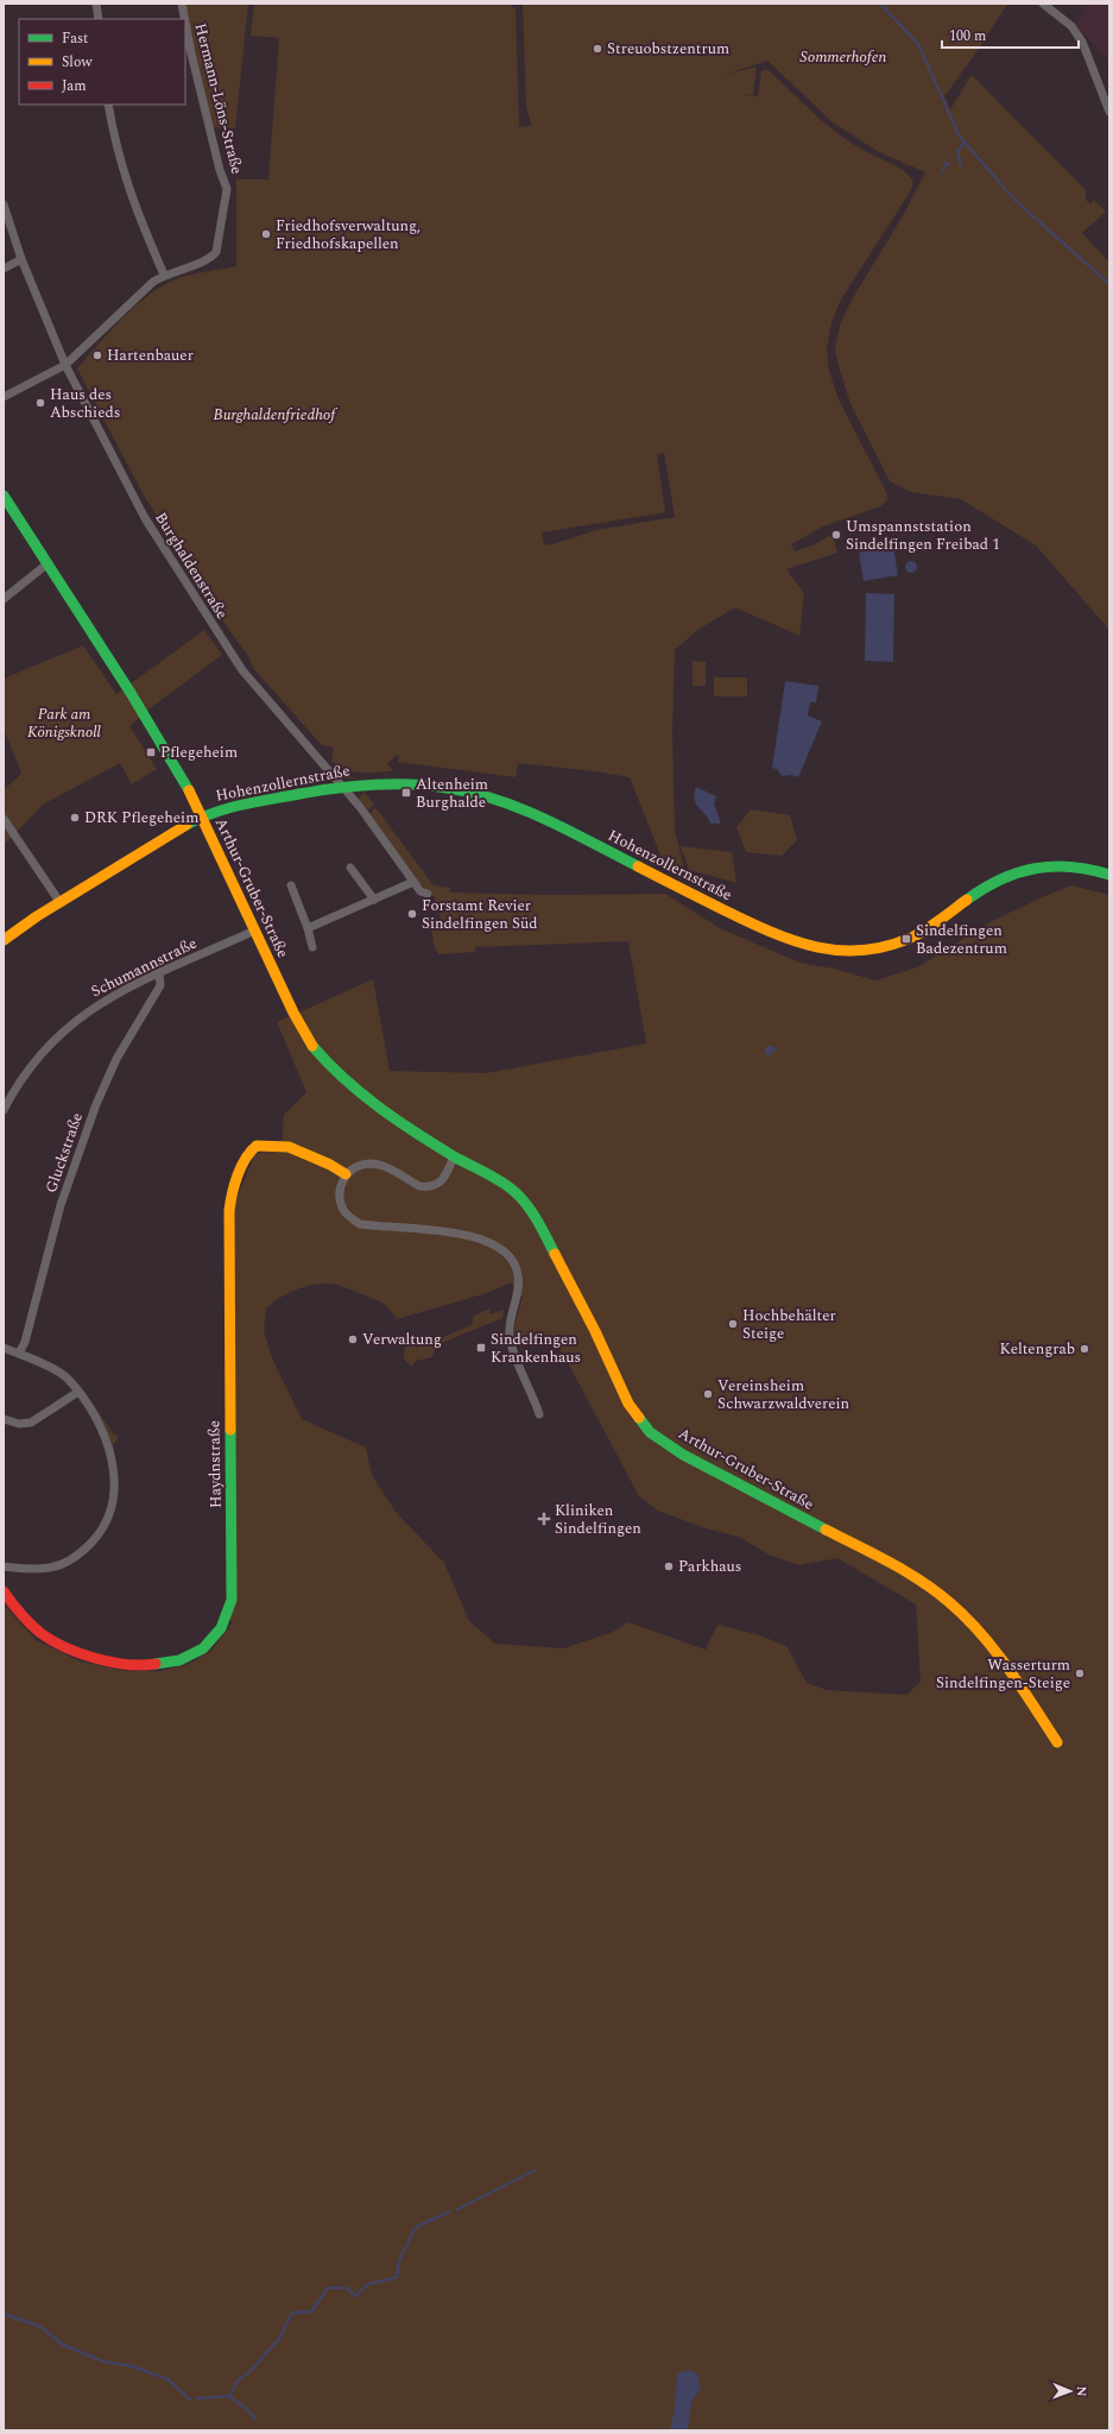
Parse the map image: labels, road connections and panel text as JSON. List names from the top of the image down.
{
  "streets": {
    "street": [
      "Hermann-Löns-Straße",
      "Burghaldenstraße",
      "Hohenzollernstraße",
      "Arthur-Gruber-Straße",
      "Schumannstraße",
      "Gluckstraße",
      "Haydnstraße"
    ]
  },
  "crossings": [
    ["Hermann-Löns-Straße", "Burghaldenstraße"],
    ["Burghaldenstraße", "Hohenzollernstraße"],
    ["Hohenzollernstraße", "Arthur-Gruber-Straße"],
    ["Arthur-Gruber-Straße", "Schumannstraße"],
    ["Schumannstraße", "Gluckstraße"]
  ],
  "parks": ["Sommerhofen", "Burghaldenfriedhof", "Park am Königsknoll"],
  "places": {
    "other": [
      "Streuobstzentrum",
      "Friedhofsverwaltung, Friedhofskapellen",
      "Hartenbauer",
      "Haus des Abschieds",
      "Umspannststation Sindelfingen Freibad 1",
      "DRK Pflegeheim",
      "Forstamt Revier Sindelfingen Süd",
      "Hochbehälter Steige",
      "Verwaltung",
      "Keltengrab",
      "Vereinsheim Schwarzwaldverein",
      "Parkhaus",
      "Wasserturm Sindelfingen-Steige"
    ],
    "transit": [
      "Pflegeheim",
      "Altenheim Burghalde",
      "Sindelfingen Badezentrum",
      "Sindelfingen Krankenhaus"
    ],
    "health": ["Kliniken Sindelfingen"]
  },
  "legend": ["Fast", "Slow", "Jam"],
  "scale_bar": "100 m",
  "north": "right"
}
